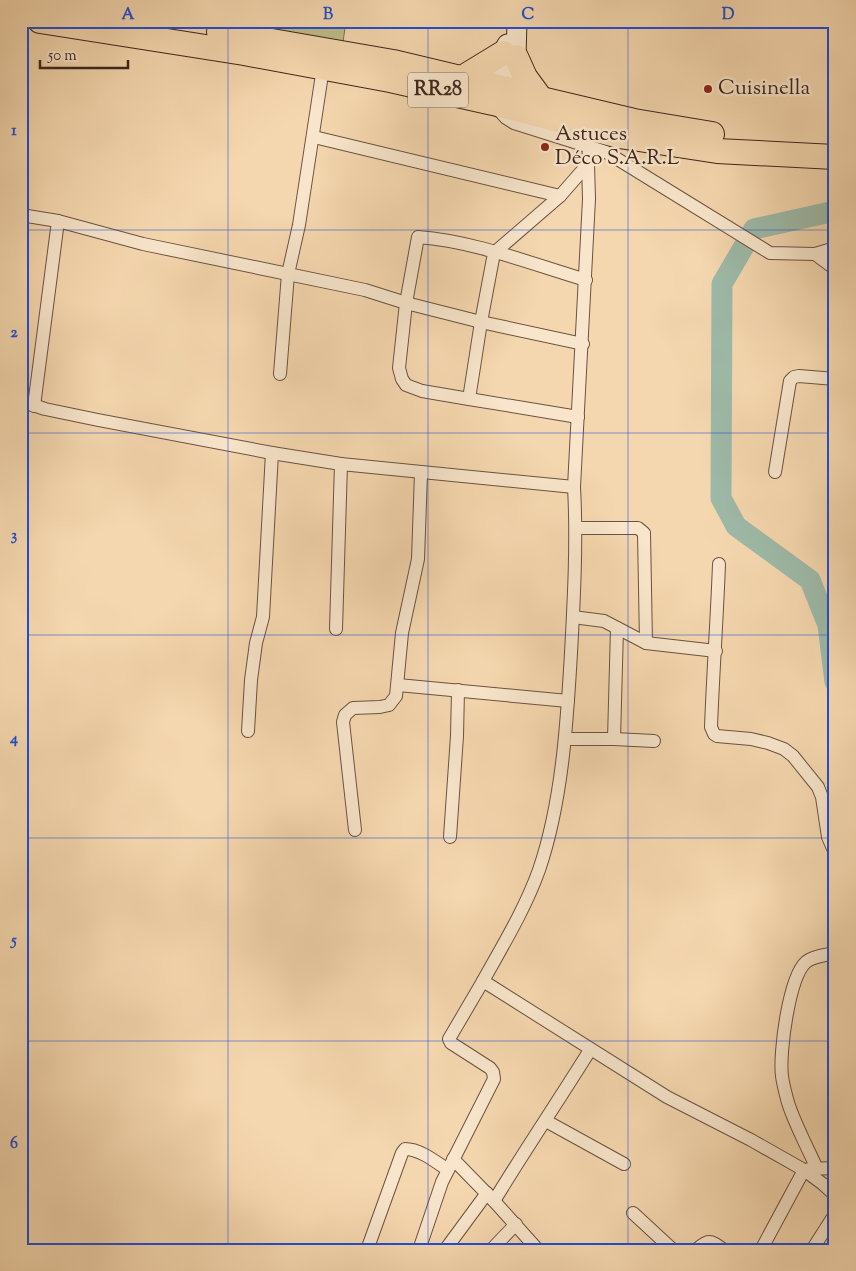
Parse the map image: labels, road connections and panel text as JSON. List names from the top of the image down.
{
  "streets": {
    "highway": ["RR28"]
  },
  "places": ["Cuisinella", "Astuces Déco S.A.R.L"],
  "scale_bar": "50 m",
  "grid": {
    "columns": [
      "A",
      "B",
      "C",
      "D"
    ],
    "rows": [
      "1",
      "2",
      "3",
      "4",
      "5",
      "6"
    ]
  }
}
